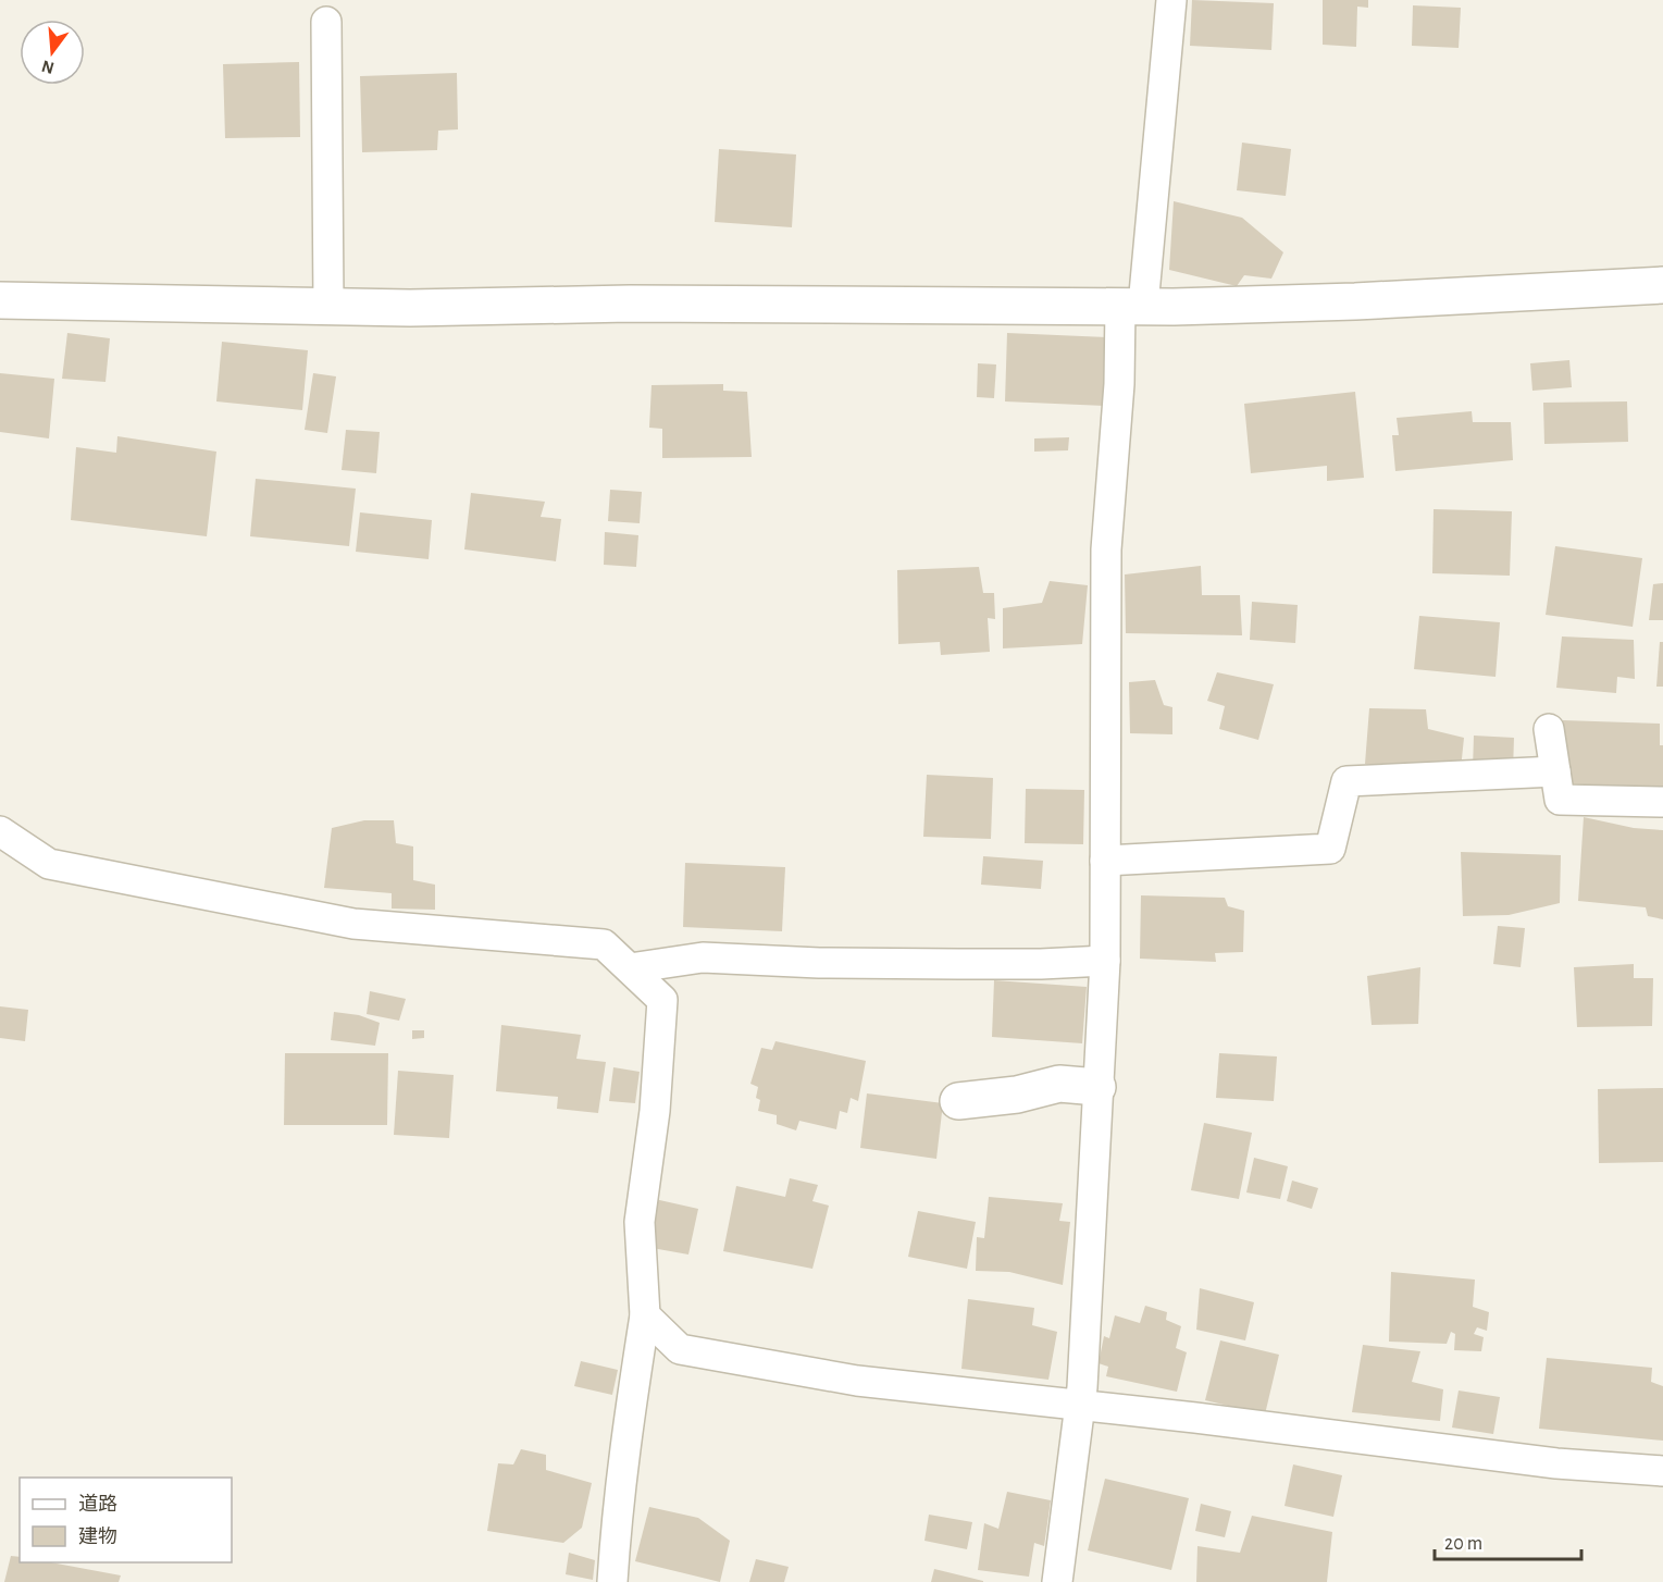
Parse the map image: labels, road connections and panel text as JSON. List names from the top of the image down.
{
  "legend": ["道路", "建物"],
  "scale_bar": "20 m",
  "north": "bottom"
}
